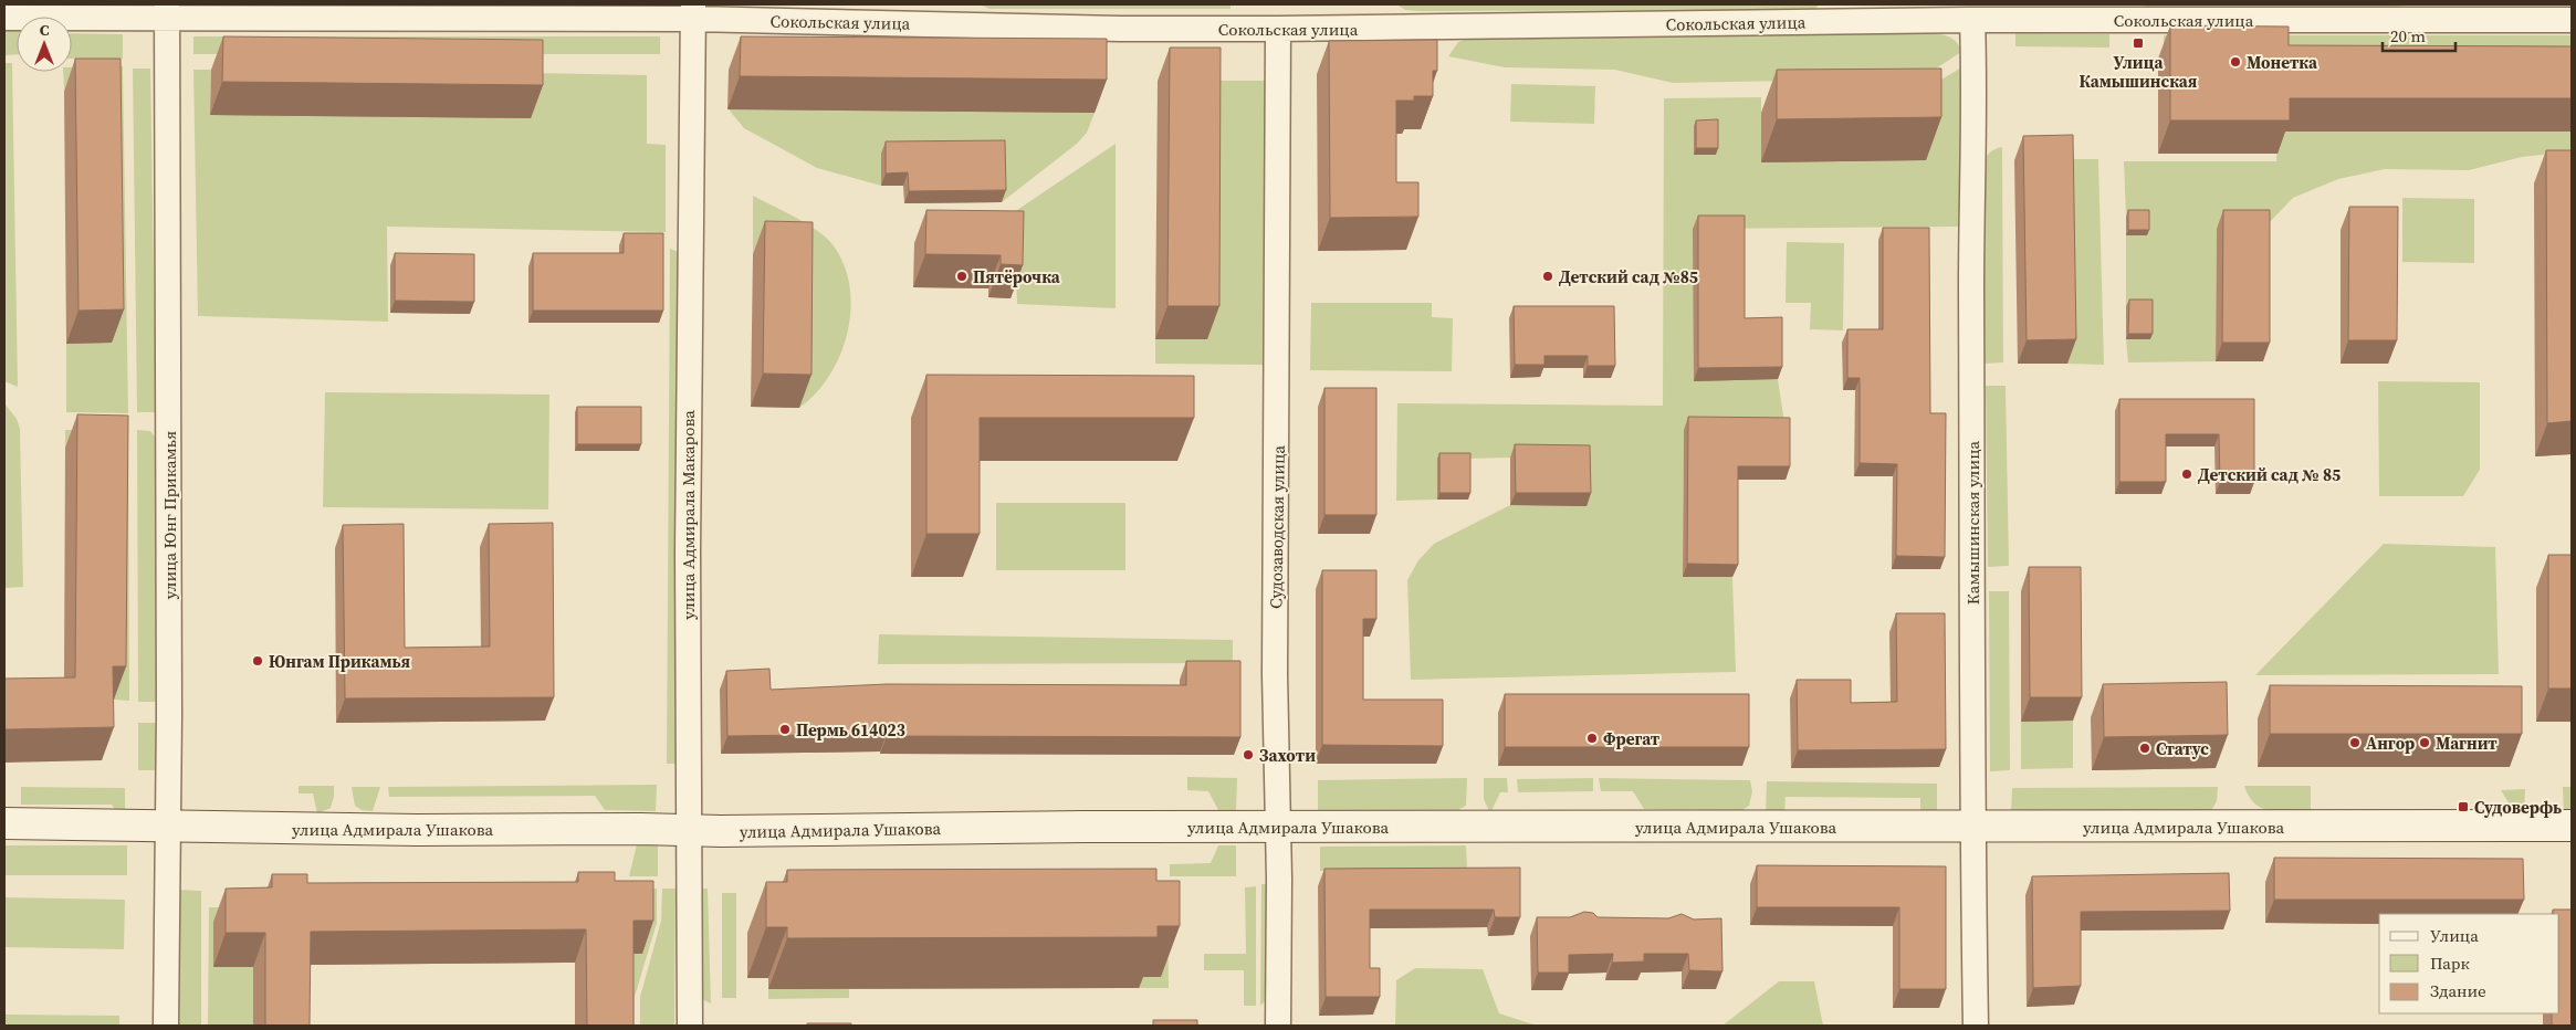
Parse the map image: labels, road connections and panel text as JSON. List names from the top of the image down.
{
  "streets": {
    "street": [
      "Сокольская улица",
      "улица Юнг Прикамья",
      "улица Адмирала Макарова",
      "Камышинская улица",
      "Судозаводская улица",
      "улица Адмирала Ушакова"
    ]
  },
  "crossings": [
    ["Сокольская улица", "улица Юнг Прикамья"],
    ["Сокольская улица", "улица Адмирала Макарова"],
    ["Сокольская улица", "Камышинская улица"],
    ["Сокольская улица", "Судозаводская улица"],
    ["улица Юнг Прикамья", "улица Адмирала Ушакова"],
    ["улица Адмирала Макарова", "улица Адмирала Ушакова"],
    ["Камышинская улица", "улица Адмирала Ушакова"],
    ["Судозаводская улица", "улица Адмирала Ушакова"]
  ],
  "places": {
    "transit": ["Улица Камышинская", "Судоверфь"],
    "other": [
      "Монетка",
      "Пятёрочка",
      "Детский сад №85",
      "Детский сад № 85",
      "Юнгам Прикамья",
      "Пермь 614023",
      "Фрегат",
      "Ангор",
      "Магнит",
      "Статус",
      "Захоти"
    ]
  },
  "legend": ["Улица", "Парк", "Здание"],
  "scale_bar": "20 m",
  "north": "top"
}
